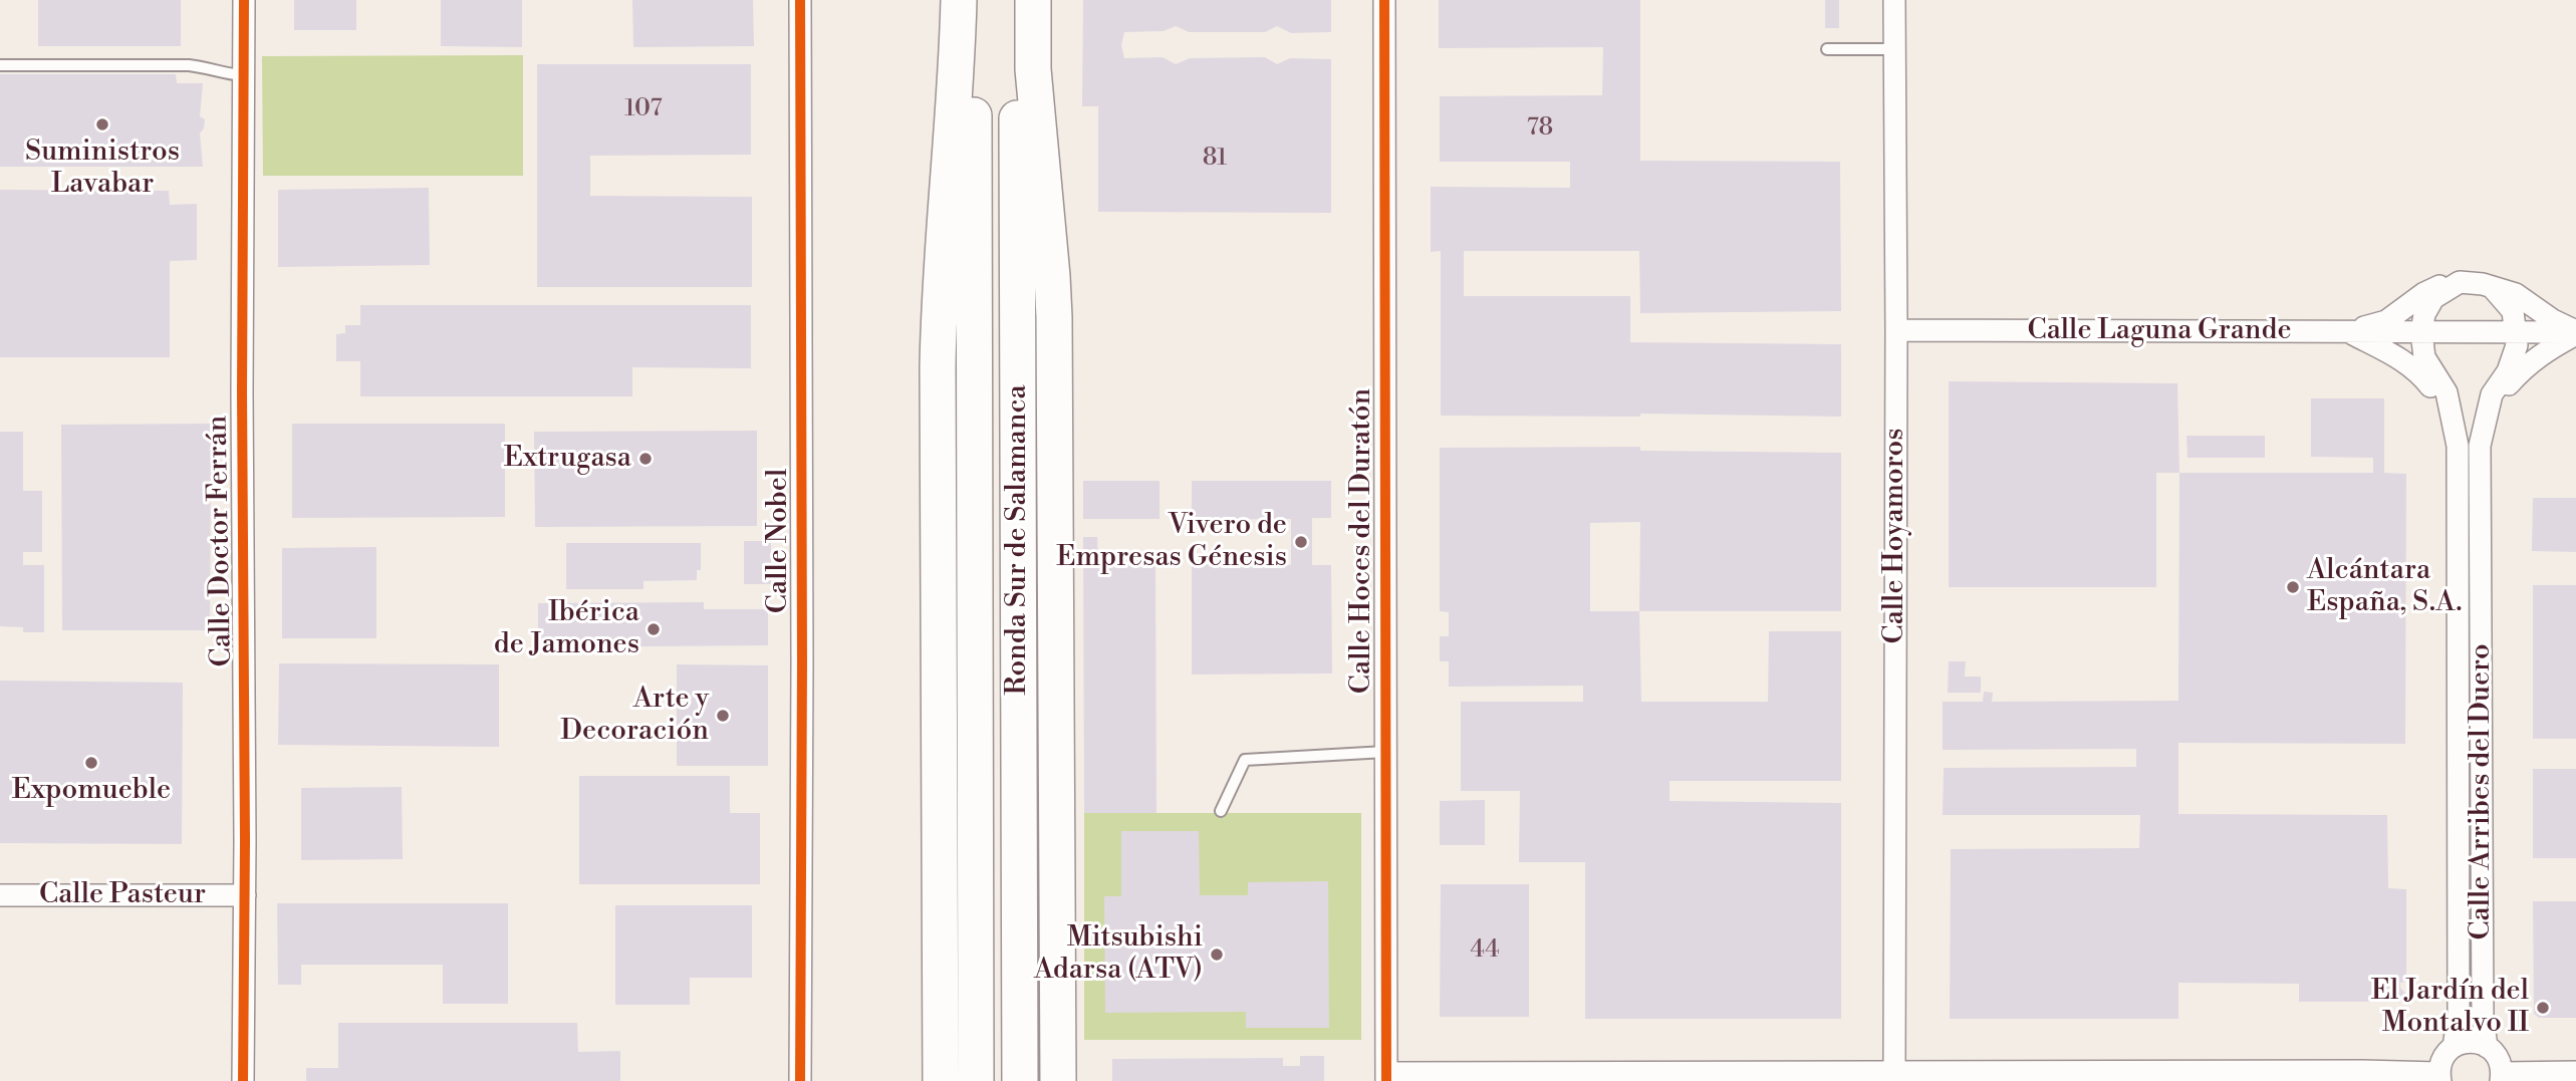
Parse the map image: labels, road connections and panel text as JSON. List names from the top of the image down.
{
  "streets": {
    "highway": ["Ronda Sur de Salamanca"],
    "street": [
      "Calle Laguna Grande",
      "Calle Hoyamoros",
      "Calle Doctor Ferrán",
      "Calle Nobel",
      "Calle Hoces del Duratón",
      "Calle Arribes del Duero",
      "Calle Pasteur"
    ]
  },
  "crossings": [
    ["Calle Laguna Grande", "Calle Hoyamoros"],
    ["Calle Laguna Grande", "Calle Arribes del Duero"],
    ["Calle Doctor Ferrán", "Calle Pasteur"]
  ],
  "places": [
    "Suministros Lavabar",
    "Extrugasa",
    "Vivero de Empresas Génesis",
    "Alcántara España, S.A.",
    "Ibérica de Jamones",
    "Arte y Decoración",
    "Expomueble",
    "Mitsubishi Adarsa (ATV)",
    "El Jardín del Montalvo II"
  ],
  "house_numbers": [
    "107",
    "78",
    "81",
    "44"
  ]
}
